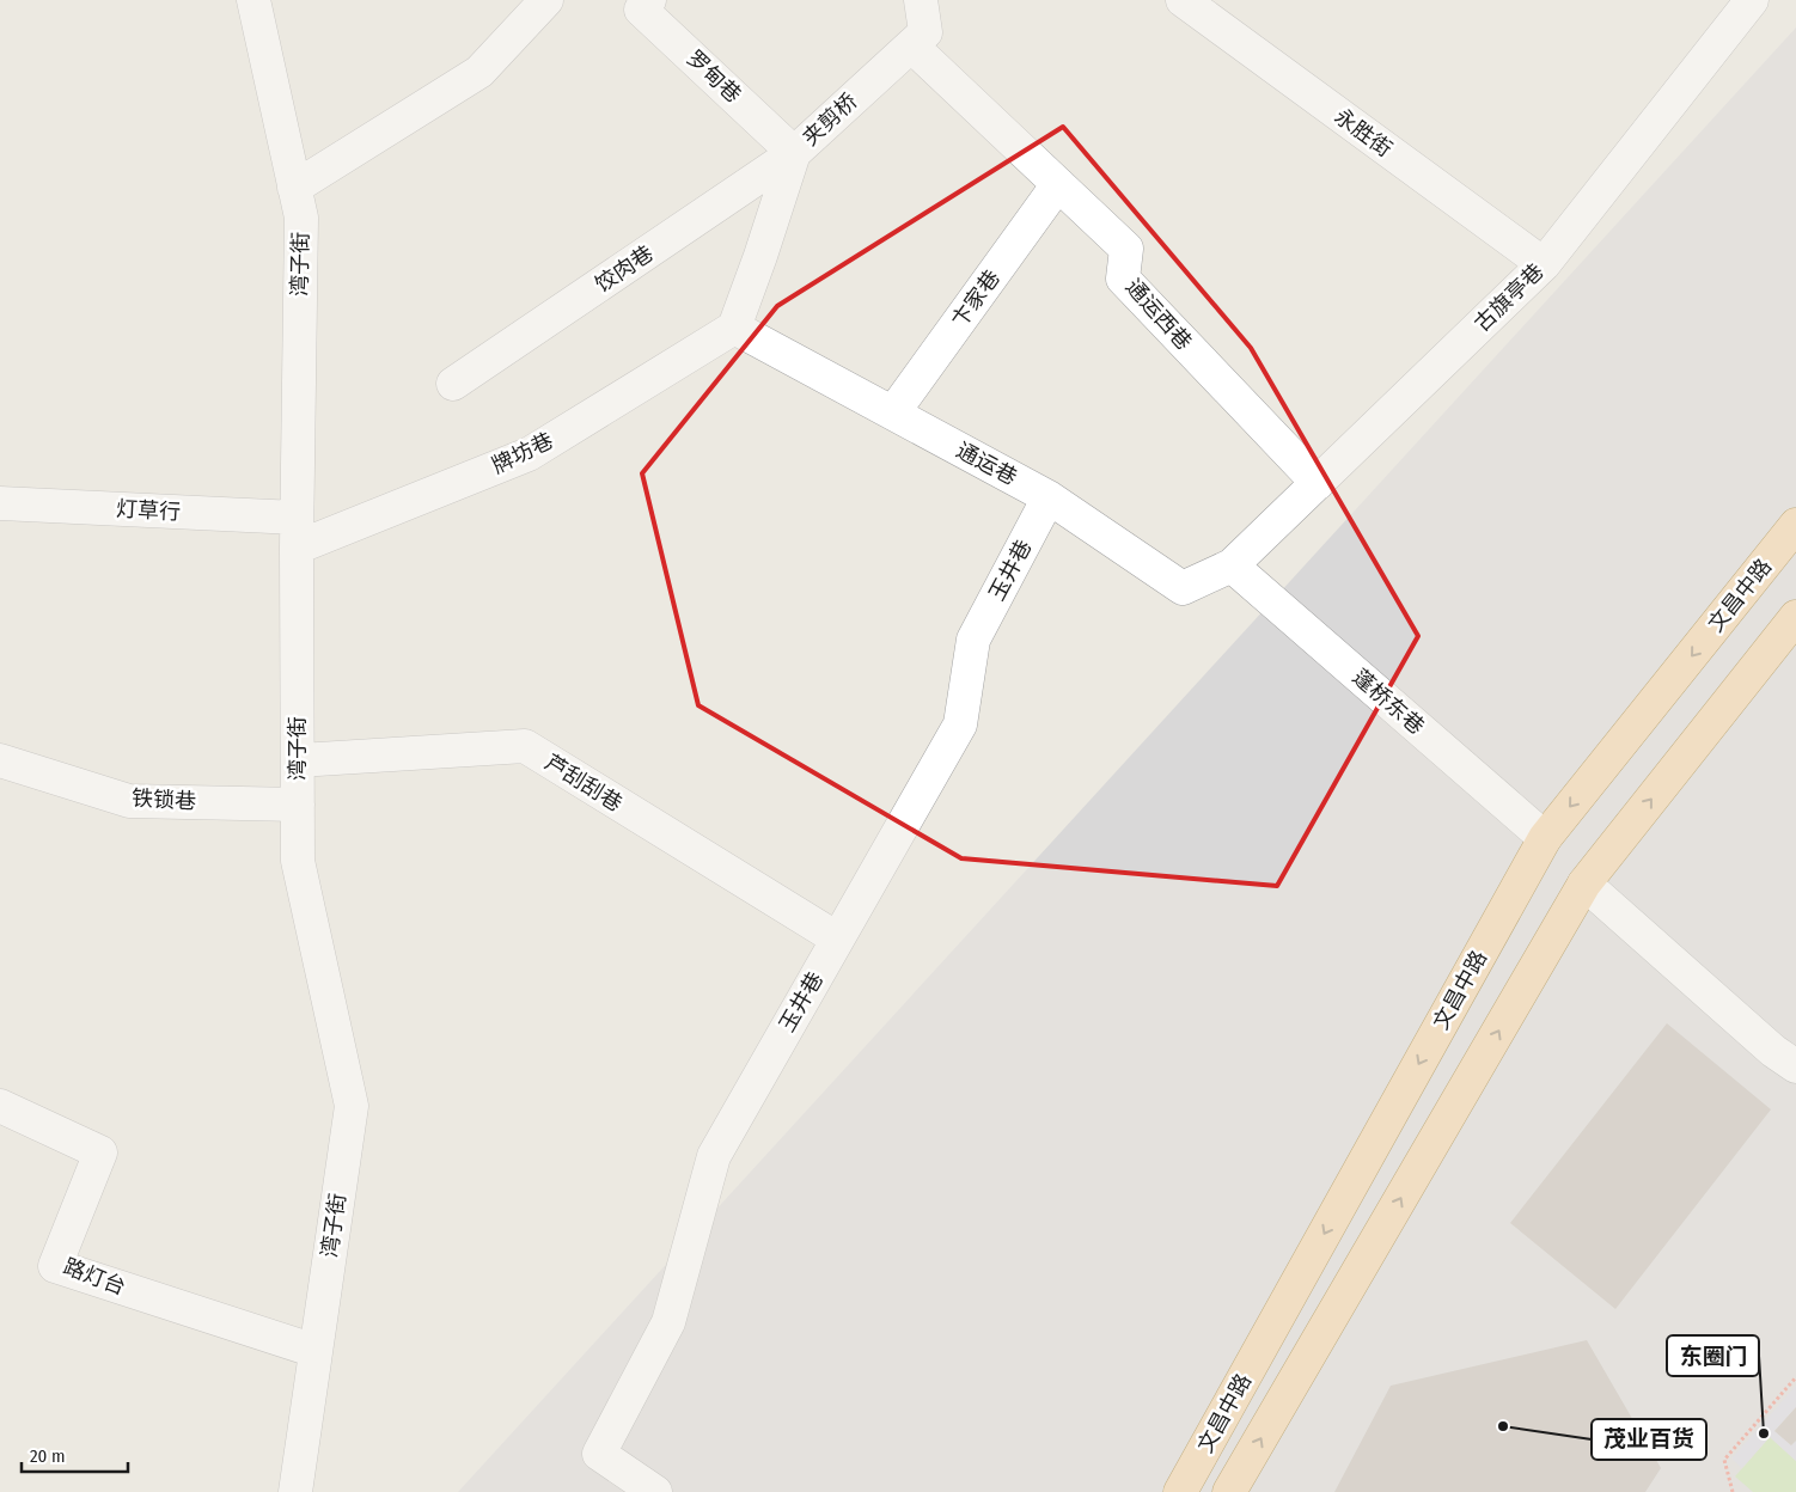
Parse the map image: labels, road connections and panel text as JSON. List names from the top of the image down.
{
  "streets": {
    "main road": ["文昌中路"],
    "street": [
      "罗甸巷",
      "夹剪桥",
      "永胜街",
      "湾子街",
      "饺肉巷",
      "古旗亭巷",
      "卞家巷",
      "通运西巷",
      "牌坊巷",
      "通运巷",
      "灯草行",
      "玉井巷",
      "蓬桥东巷",
      "芦刮刮巷",
      "铁锁巷",
      "路灯台"
    ]
  },
  "crossings": [
    ["罗甸巷", "夹剪桥"],
    ["罗甸巷", "饺肉巷"],
    ["夹剪桥", "饺肉巷"],
    ["夹剪桥", "通运西巷"],
    ["夹剪桥", "牌坊巷"],
    ["夹剪桥", "通运巷"],
    ["永胜街", "古旗亭巷"],
    ["湾子街", "牌坊巷"],
    ["湾子街", "灯草行"],
    ["湾子街", "芦刮刮巷"],
    ["湾子街", "铁锁巷"],
    ["湾子街", "路灯台"],
    ["古旗亭巷", "通运西巷"],
    ["古旗亭巷", "通运巷"],
    ["古旗亭巷", "蓬桥东巷"],
    ["卞家巷", "通运西巷"],
    ["卞家巷", "通运巷"],
    ["牌坊巷", "通运巷"],
    ["牌坊巷", "灯草行"],
    ["通运巷", "玉井巷"],
    ["通运巷", "蓬桥东巷"],
    ["玉井巷", "芦刮刮巷"],
    ["文昌中路", "蓬桥东巷"]
  ],
  "places": ["茂业百货", "东圈门"],
  "scale_bar": "20 m"
}
